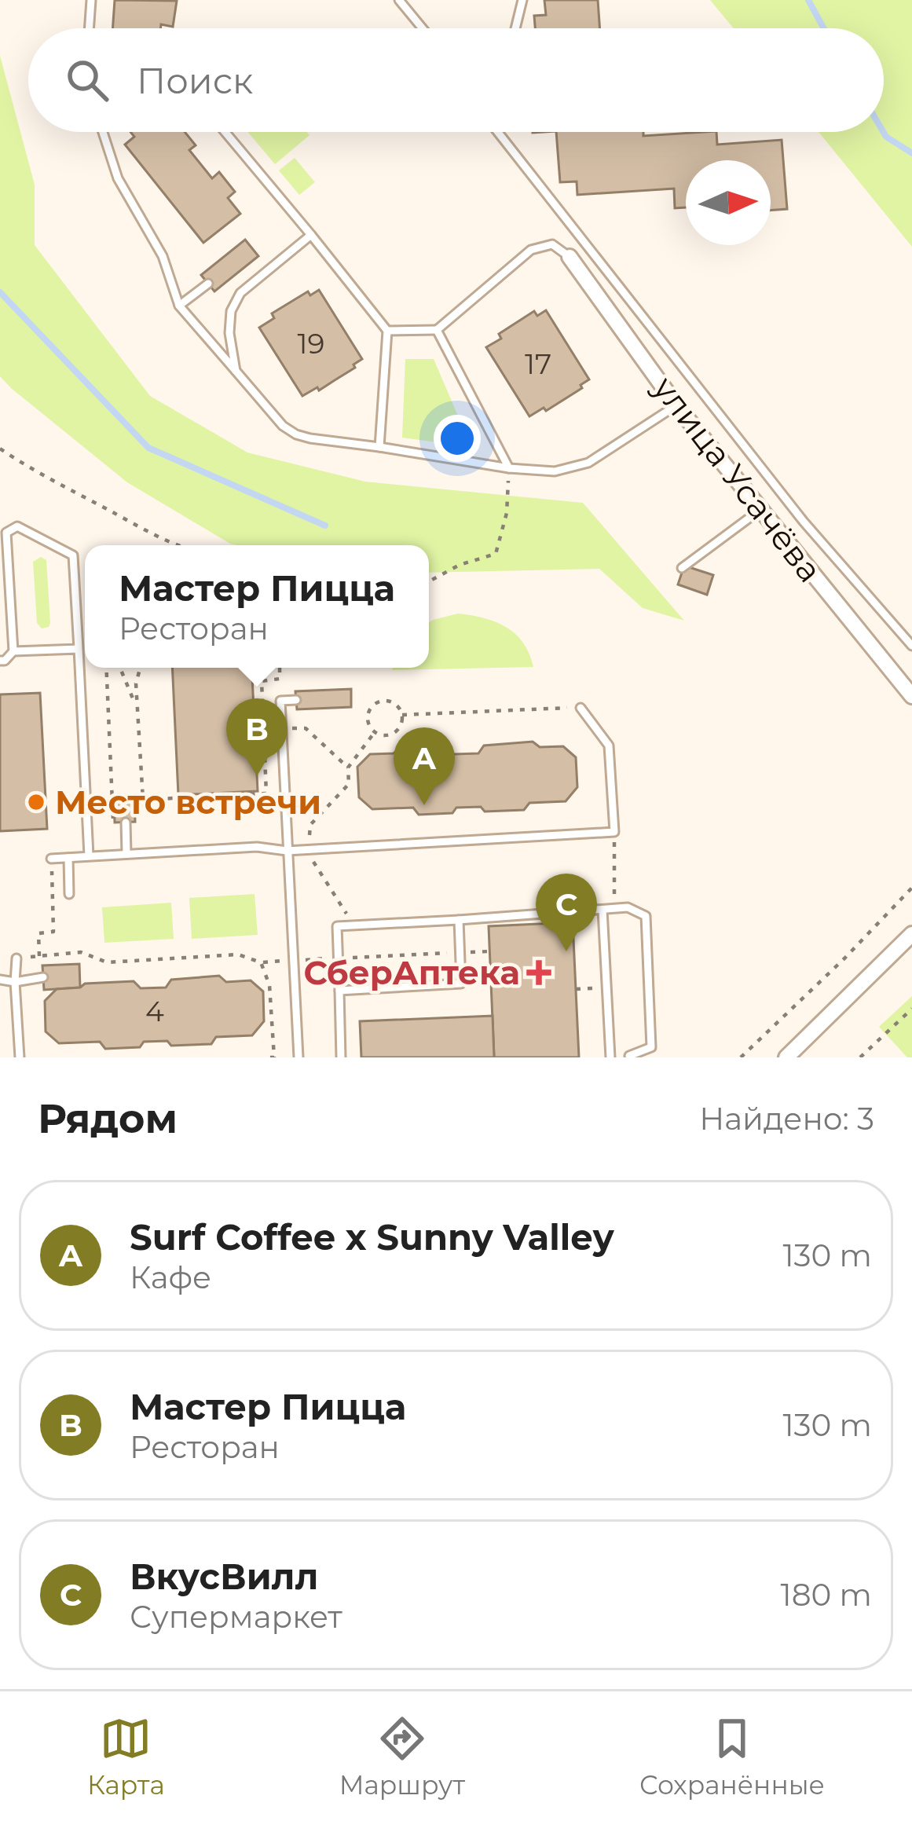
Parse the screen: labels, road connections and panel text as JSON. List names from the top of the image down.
{
  "streets": {
    "street": ["улица Усачёва"]
  },
  "places": {
    "other": ["Место встречи"],
    "health": ["СберАптека"]
  },
  "house_numbers": ["19", "17", "4"],
  "north": "right",
  "page": {
    "search": "Поиск",
    "popup": ["Мастер Пицца", "Ресторан"],
    "pins": ["B", "A", "C"],
    "heading": ["Рядом", "Найдено: 3"],
    "list": [
      {
        "mark": "A",
        "name": "Surf Coffee x Sunny Valley",
        "note": "Кафе",
        "value": "130 m"
      },
      {
        "mark": "B",
        "name": "Мастер Пицца",
        "note": "Ресторан",
        "value": "130 m"
      },
      {
        "mark": "C",
        "name": "ВкусВилл",
        "note": "Супермаркет",
        "value": "180 m"
      }
    ],
    "nav": ["Карта", "Маршрут", "Сохранённые"]
  }
}
